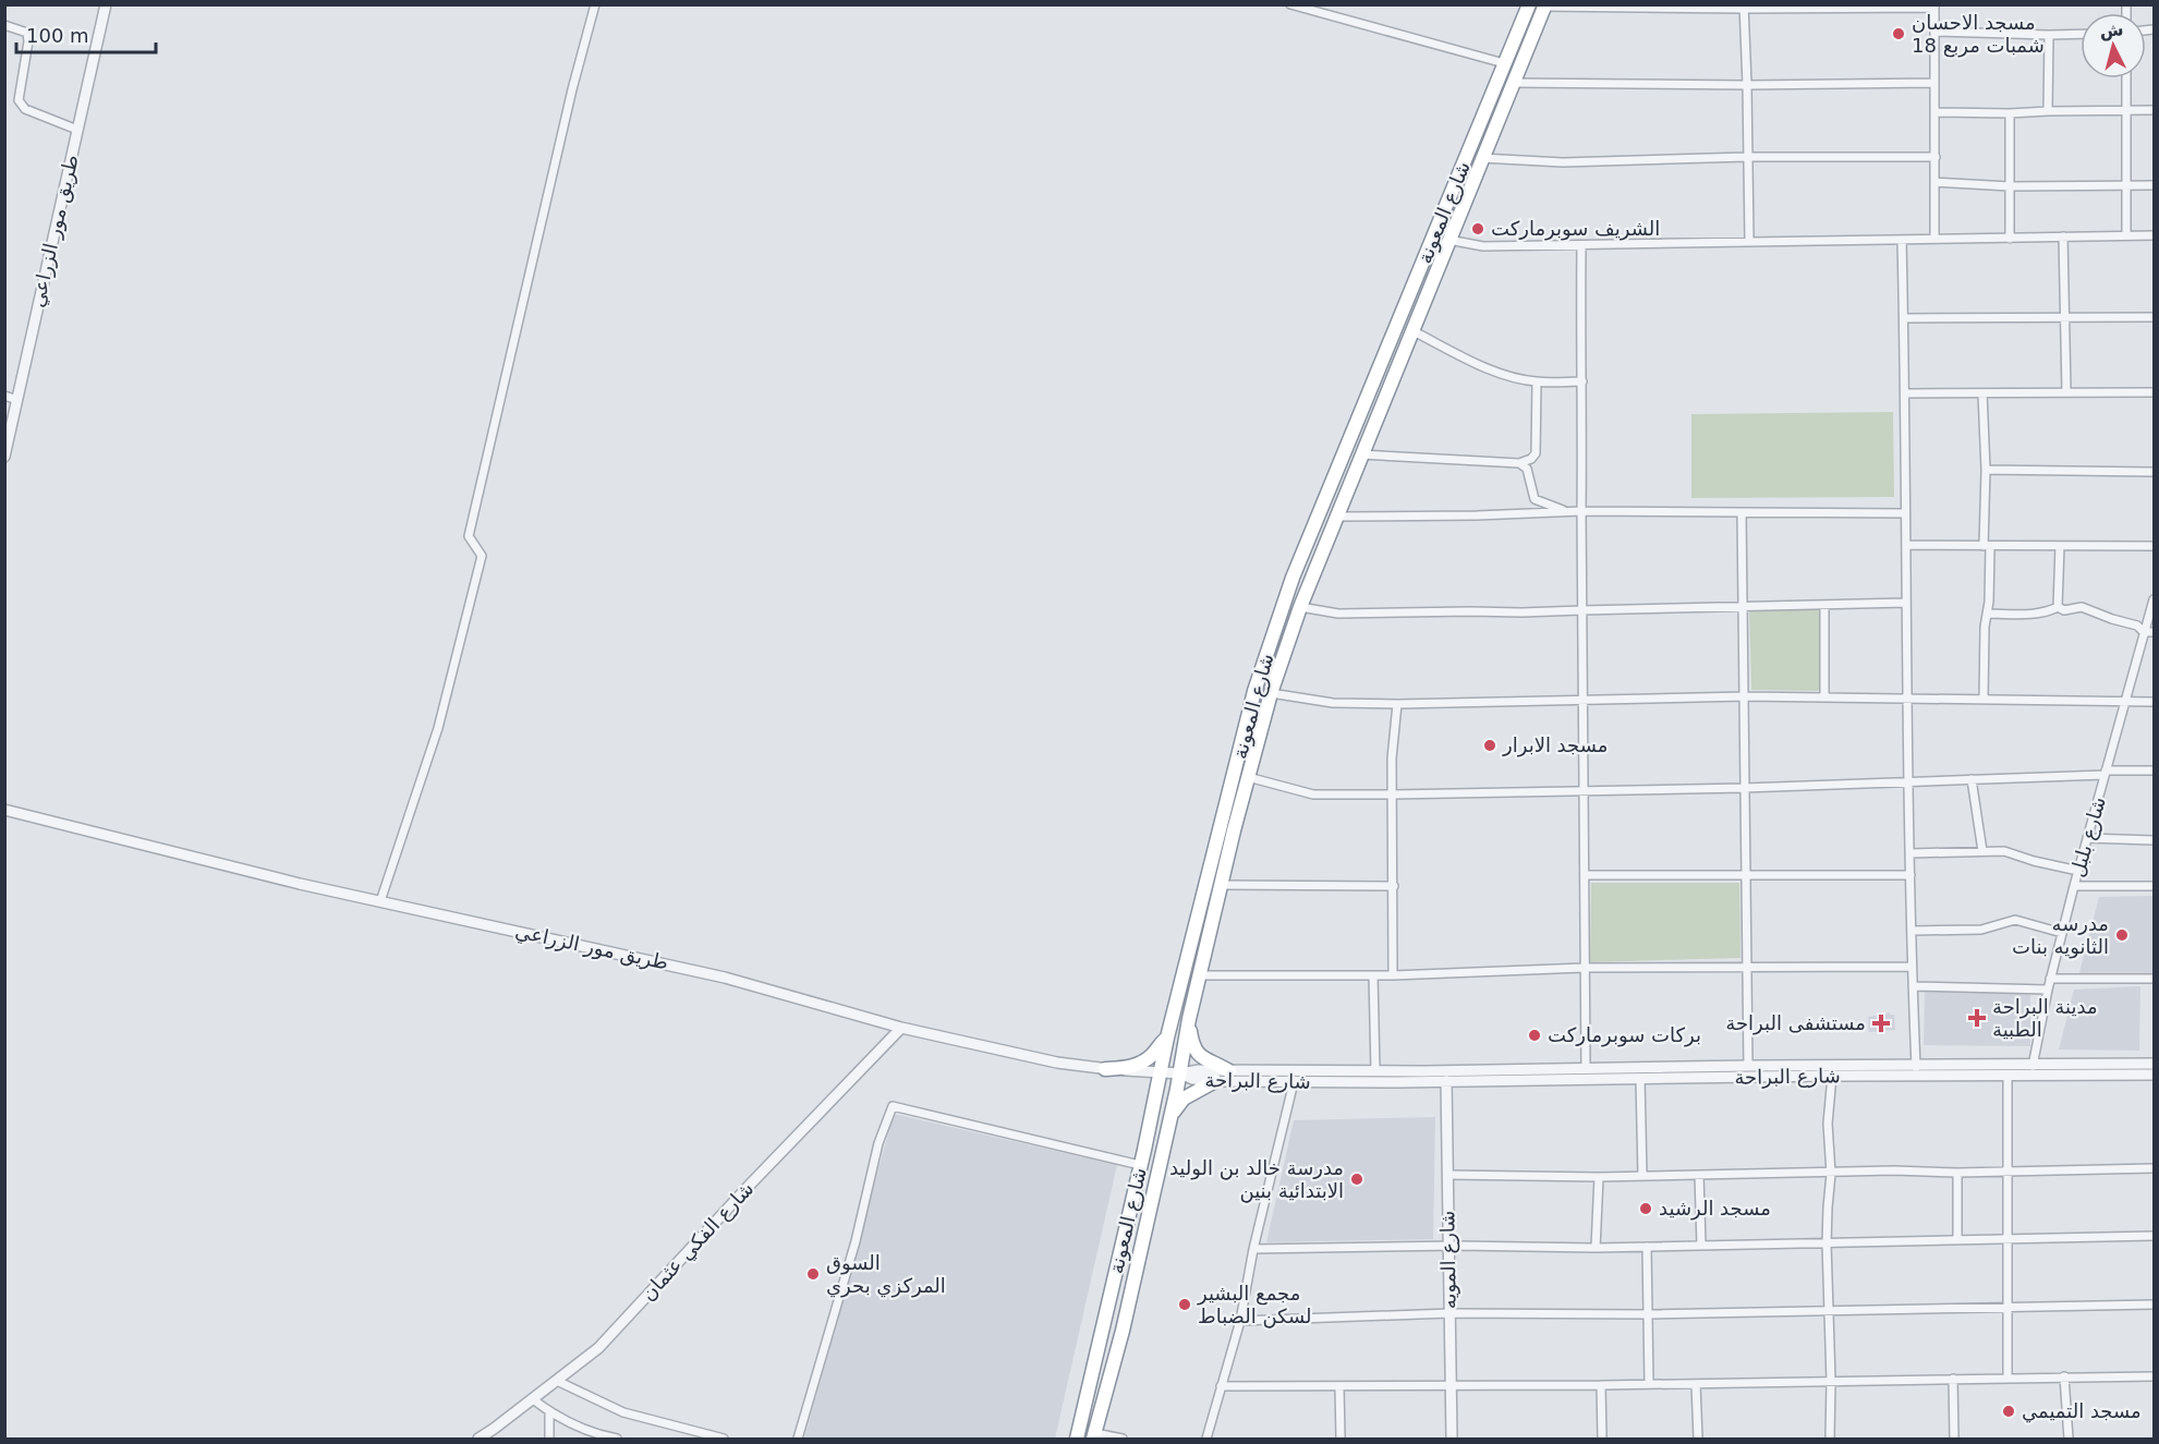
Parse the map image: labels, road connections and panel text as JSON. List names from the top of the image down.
{
  "streets": {
    "highway": ["شارع المعونة"],
    "street": [
      "طريق مور الزراعي",
      "شارع بلبل",
      "شارع البراحة",
      "شارع الفكي عثمان",
      "شارع المويه"
    ]
  },
  "crossings": [
    ["شارع المعونة", "طريق مور الزراعي"],
    ["شارع المعونة", "شارع البراحة"],
    ["طريق مور الزراعي", "شارع البراحة"],
    ["طريق مور الزراعي", "شارع الفكي عثمان"],
    ["شارع بلبل", "شارع البراحة"],
    ["شارع البراحة", "شارع المويه"]
  ],
  "places": {
    "other": [
      "مسجد الاحسان شمبات مربع 18",
      "الشريف سوبرماركت",
      "مسجد الابرار",
      "مدرسه الثانويه بنات",
      "بركات سوبرماركت",
      "مدرسة خالد بن الوليد الابتدائية بنين",
      "مسجد الرشيد",
      "السوق المركزي بحري",
      "مجمع البشير لسكن الضباط",
      "مسجد التميمي"
    ],
    "health": ["مدينة البراحة الطبية", "مستشفى البراحة"]
  },
  "scale_bar": "100 m",
  "north": "top"
}
